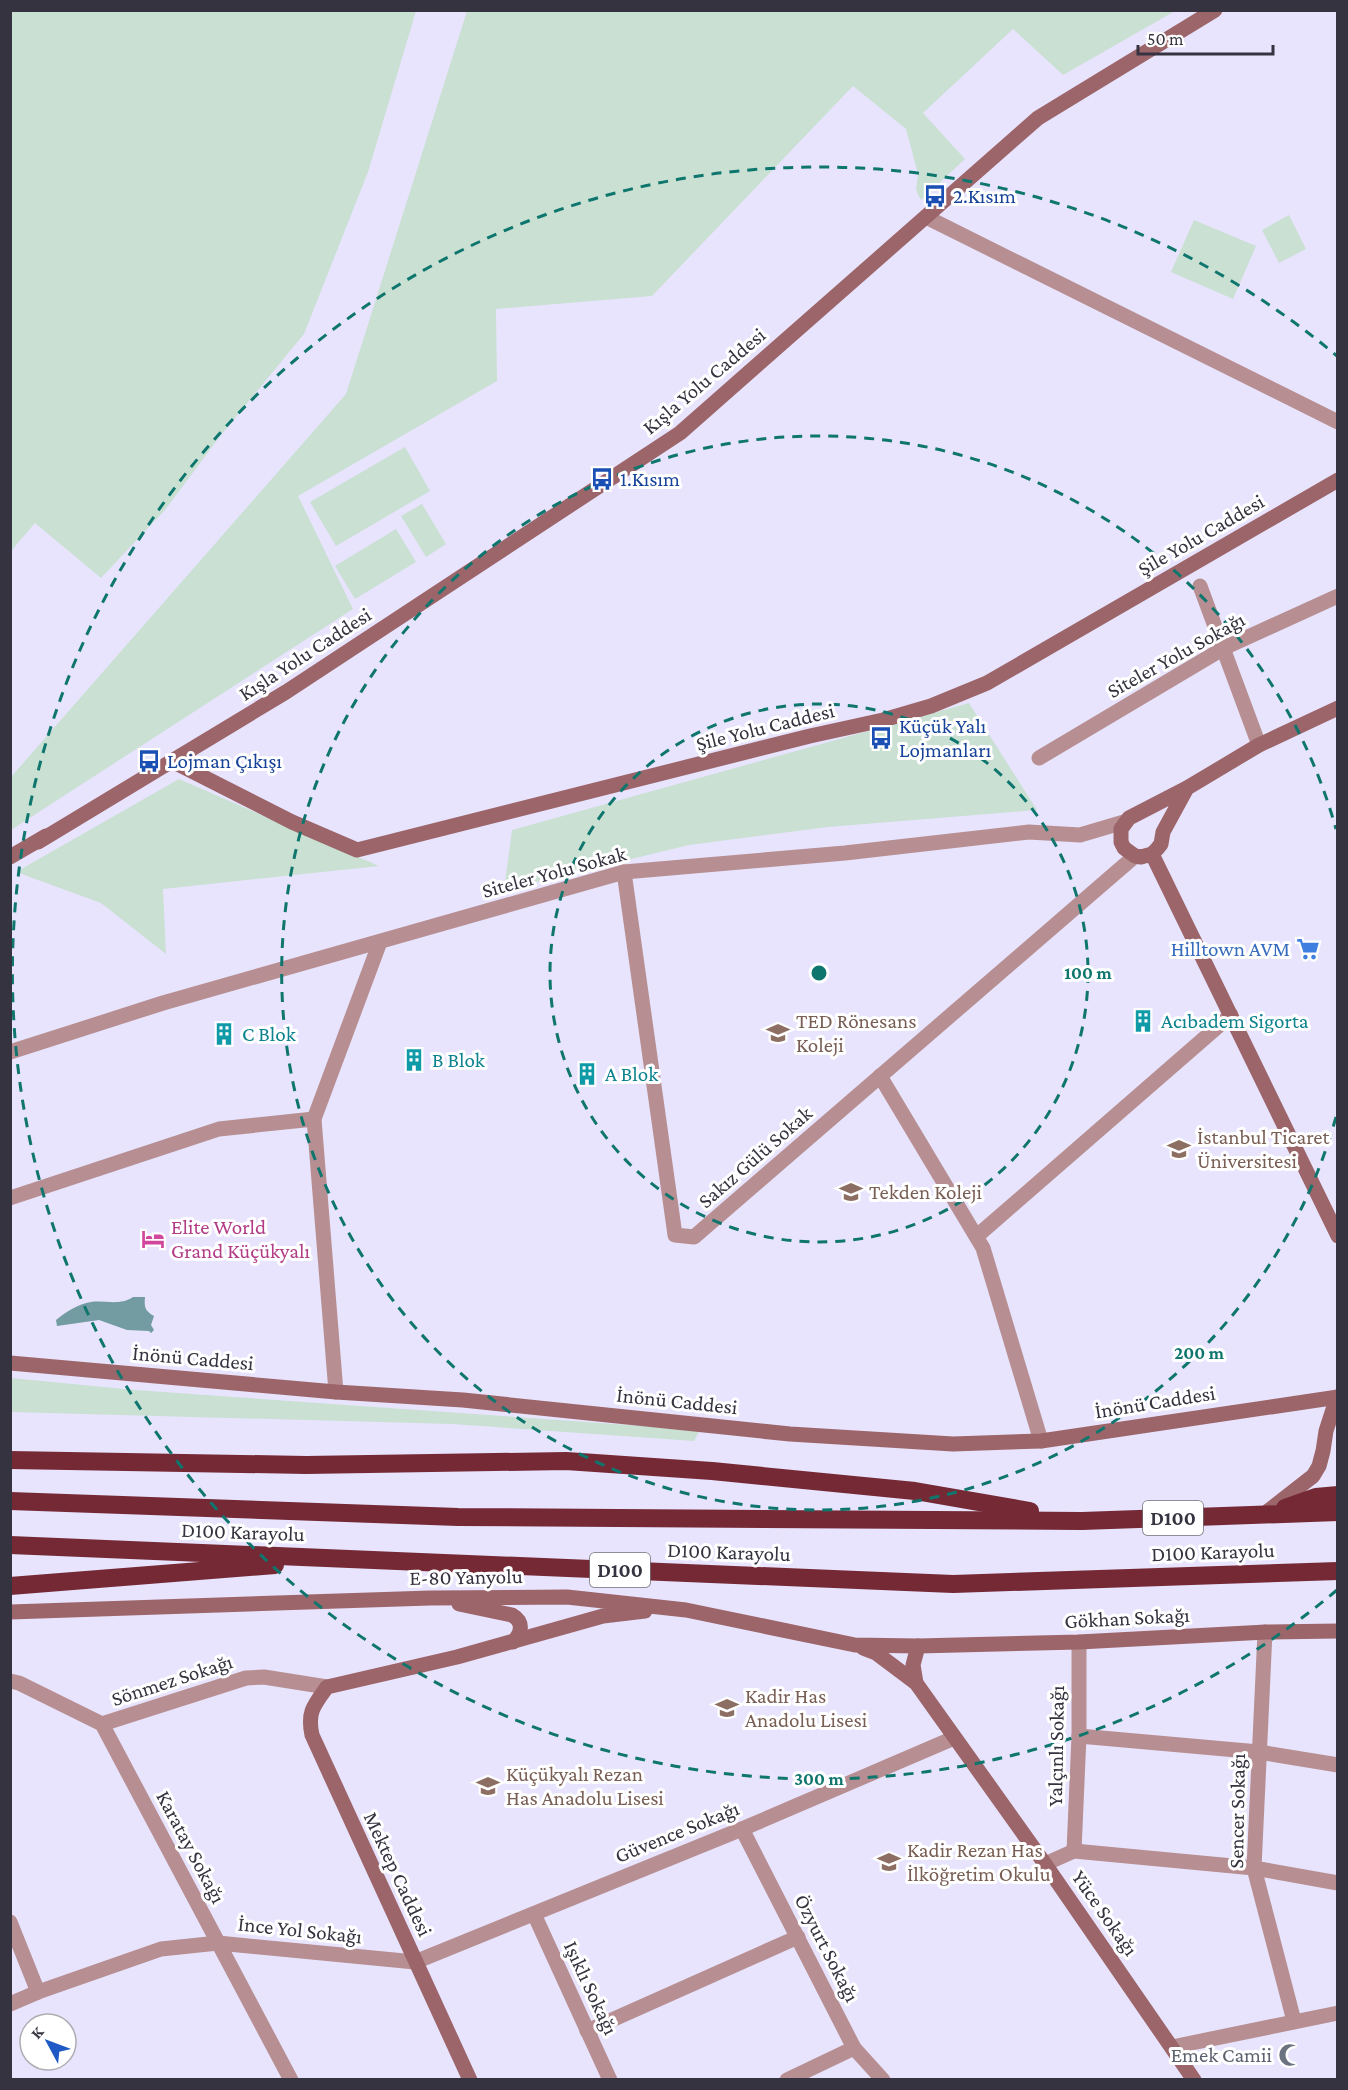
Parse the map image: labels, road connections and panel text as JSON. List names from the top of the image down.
{
  "streets": {
    "highway": ["D100", "D100 Karayolu"],
    "street": [
      "Kışla Yolu Caddesi",
      "Şile Yolu Caddesi",
      "Siteler Yolu Sokağı",
      "Siteler Yolu Sokak",
      "Sakız Gülü Sokak",
      "İnönü Caddesi",
      "E-80 Yanyolu",
      "Gökhan Sokağı",
      "Sönmez Sokağı",
      "Yalçınlı Sokağı",
      "Sencer Sokağı",
      "Güvence Sokağı",
      "Karatay Sokağı",
      "Mektep Caddesi",
      "Yüce Sokağı",
      "İnce Yol Sokağı",
      "Özyurt Sokağı",
      "Işıklı Sokağı"
    ]
  },
  "crossings": [
    ["Kışla Yolu Caddesi", "Şile Yolu Caddesi"],
    ["Siteler Yolu Sokak", "Sakız Gülü Sokak"],
    ["E-80 Yanyolu", "Gökhan Sokağı"],
    ["E-80 Yanyolu", "Yüce Sokağı"],
    ["Gökhan Sokağı", "Yalçınlı Sokağı"],
    ["Gökhan Sokağı", "Sencer Sokağı"],
    ["Sönmez Sokağı", "Karatay Sokağı"],
    ["Sönmez Sokağı", "Mektep Caddesi"],
    ["Güvence Sokağı", "Mektep Caddesi"],
    ["Güvence Sokağı", "Yüce Sokağı"],
    ["Güvence Sokağı", "İnce Yol Sokağı"],
    ["Güvence Sokağı", "Özyurt Sokağı"],
    ["Güvence Sokağı", "Işıklı Sokağı"],
    ["Karatay Sokağı", "İnce Yol Sokağı"],
    ["Mektep Caddesi", "İnce Yol Sokağı"]
  ],
  "places": {
    "bus stop": [
      "2.Kısım",
      "1.Kısım",
      "Küçük Yalı Lojmanları",
      "Lojman Çıkışı"
    ],
    "supermarket": ["Hilltown AVM"],
    "building": [
      "Acıbadem Sigorta",
      "C Blok",
      "B Blok",
      "A Blok"
    ],
    "school or university": [
      "TED Rönesans Koleji",
      "İstanbul Ticaret Üniversitesi",
      "Tekden Koleji",
      "Kadir Has Anadolu Lisesi",
      "Küçükyalı Rezan Has Anadolu Lisesi",
      "Kadir Rezan Has İlköğretim Okulu"
    ],
    "hotel": ["Elite World Grand Küçükyalı"],
    "mosque": ["Emek Camii"]
  },
  "scale_bar": "50 m",
  "north": "top left",
  "rings": ["100 m", "200 m", "300 m"]
}
